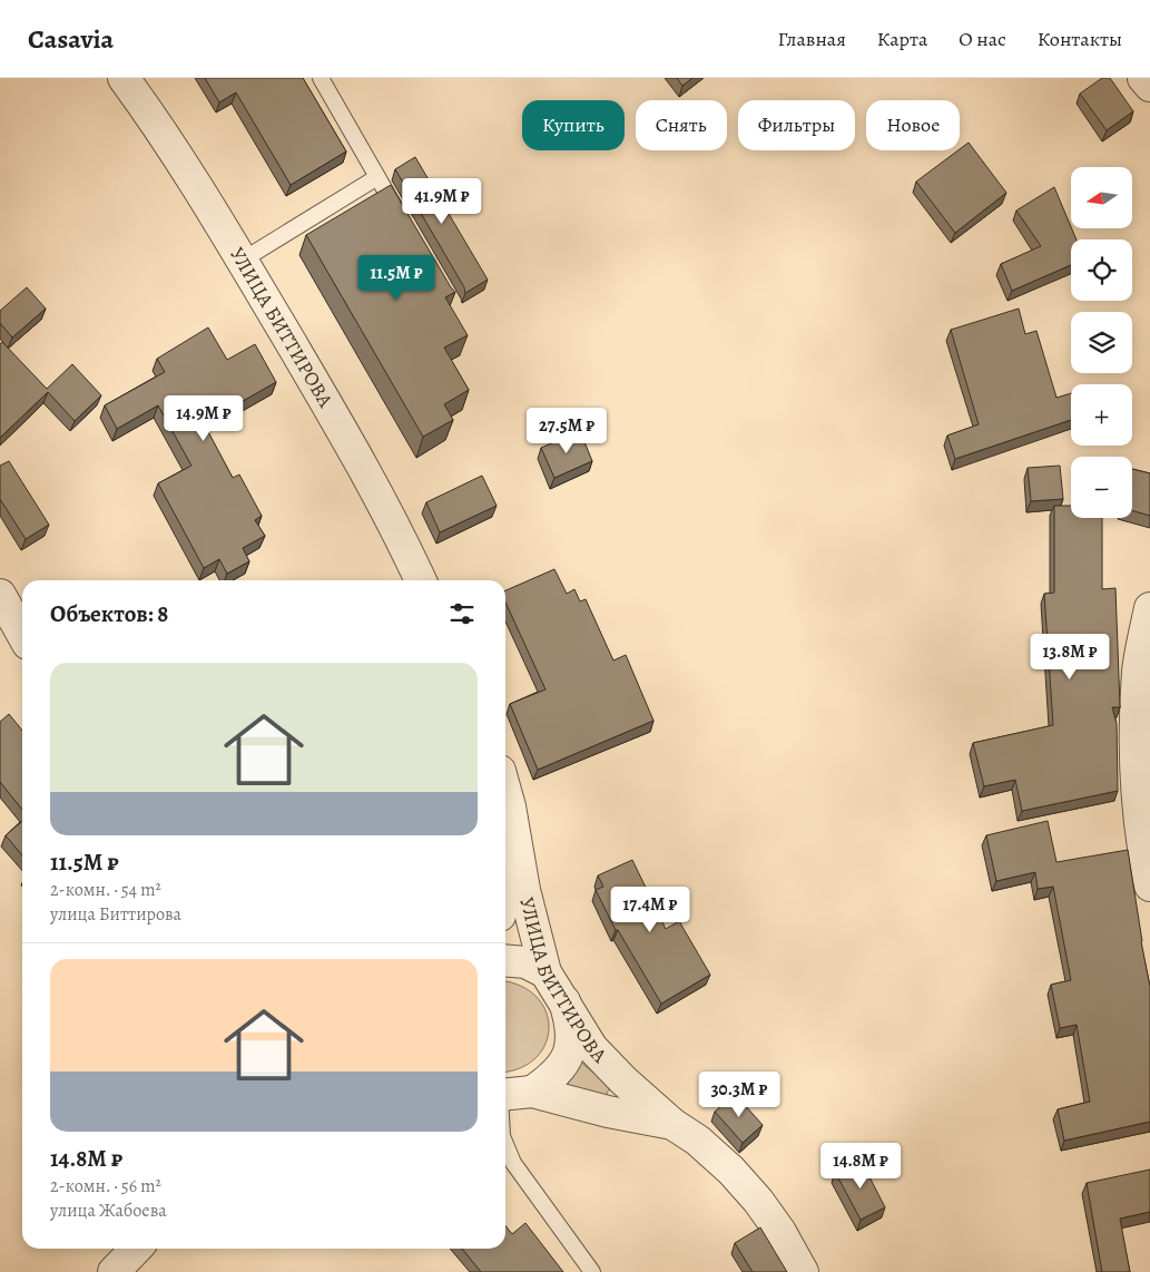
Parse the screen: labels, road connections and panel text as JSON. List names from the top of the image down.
{
  "streets": {
    "street": ["УЛИЦА БИТТИРОВА"]
  },
  "north": "left",
  "page": {
    "header": "Casavia",
    "nav": [
      "Главная",
      "Карта",
      "О нас",
      "Контакты"
    ],
    "chip": [
      "Купить",
      "Снять",
      "Фильтры",
      "Новое"
    ],
    "map_buttons": ["+", "−"],
    "price": [
      "41.9M ₽",
      "11.5M ₽",
      "14.9M ₽",
      "27.5M ₽",
      "13.8M ₽",
      "17.4M ₽",
      "30.3M ₽",
      "14.8M ₽"
    ],
    "heading": "Объектов: 8",
    "list": [
      {
        "name": "11.5M ₽",
        "note": "2-комн. · 54 m² · улица Биттирова"
      },
      {
        "name": "14.8M ₽",
        "note": "2-комн. · 56 m² · улица Жабоева"
      }
    ]
  }
}
